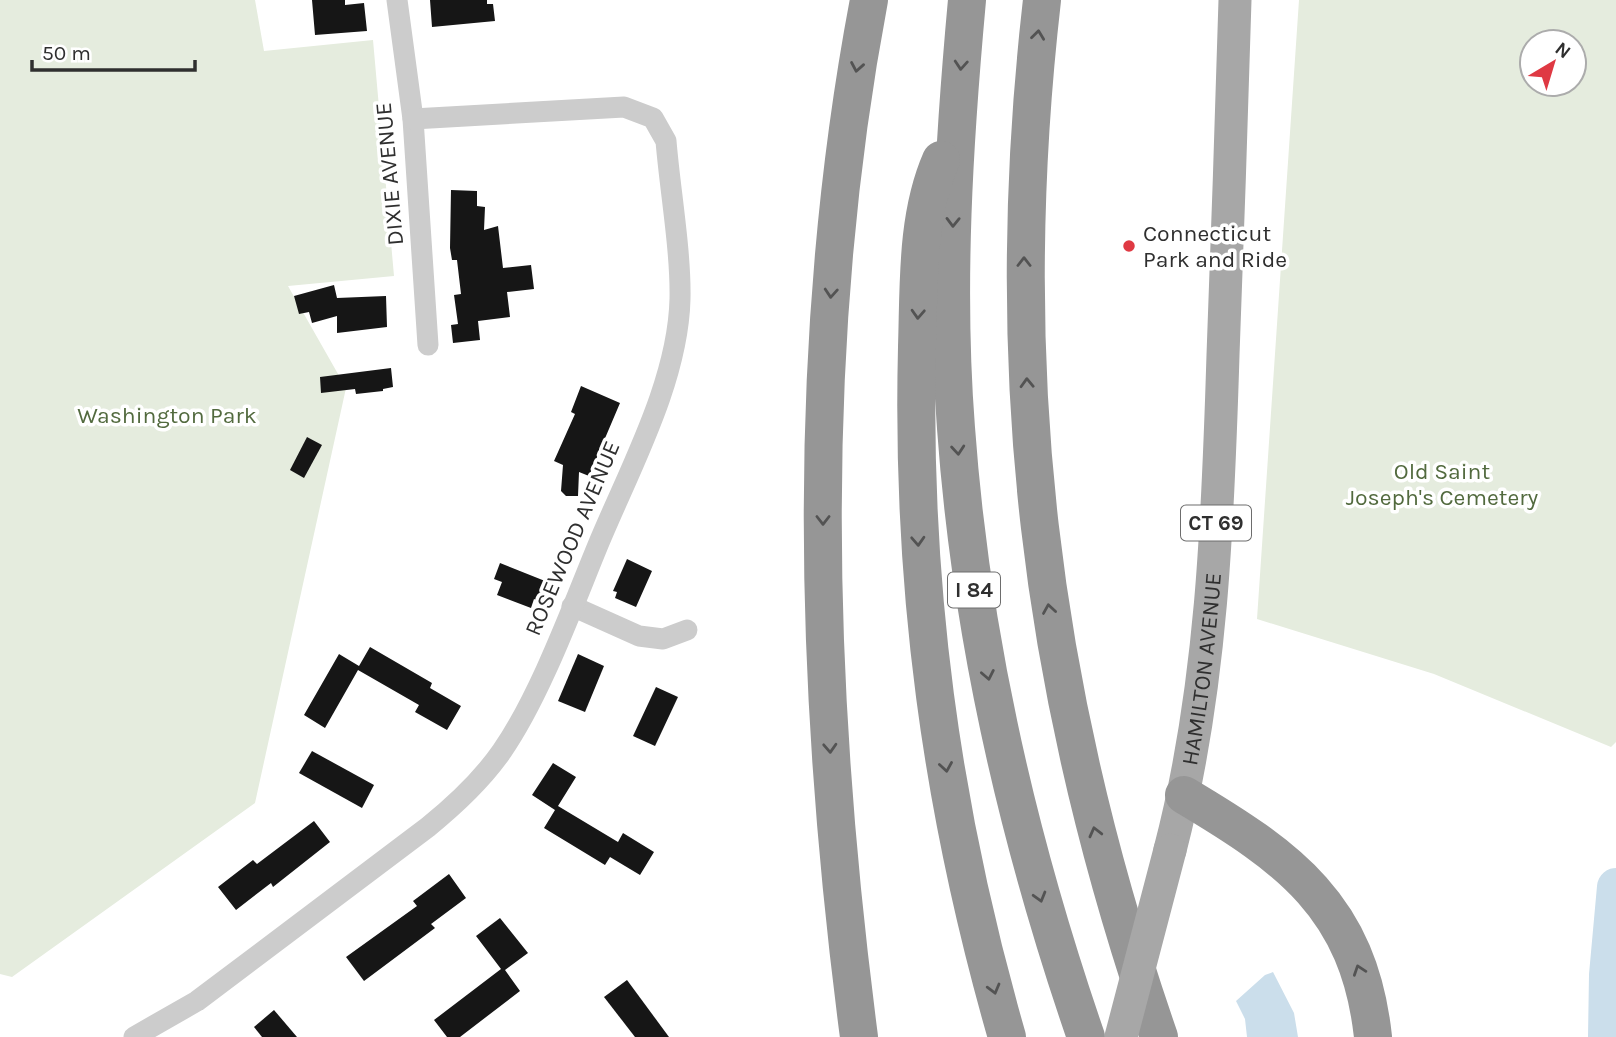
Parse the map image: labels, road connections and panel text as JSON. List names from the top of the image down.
{
  "streets": {
    "highway": ["I 84"],
    "main road": ["CT 69", "HAMILTON AVENUE"],
    "street": ["DIXIE AVENUE", "ROSEWOOD AVENUE"]
  },
  "crossings": [
    ["DIXIE AVENUE", "ROSEWOOD AVENUE"]
  ],
  "parks": ["Washington Park", "Old Saint Joseph's Cemetery"],
  "places": ["Connecticut Park and Ride"],
  "scale_bar": "50 m",
  "north": "top right"
}
